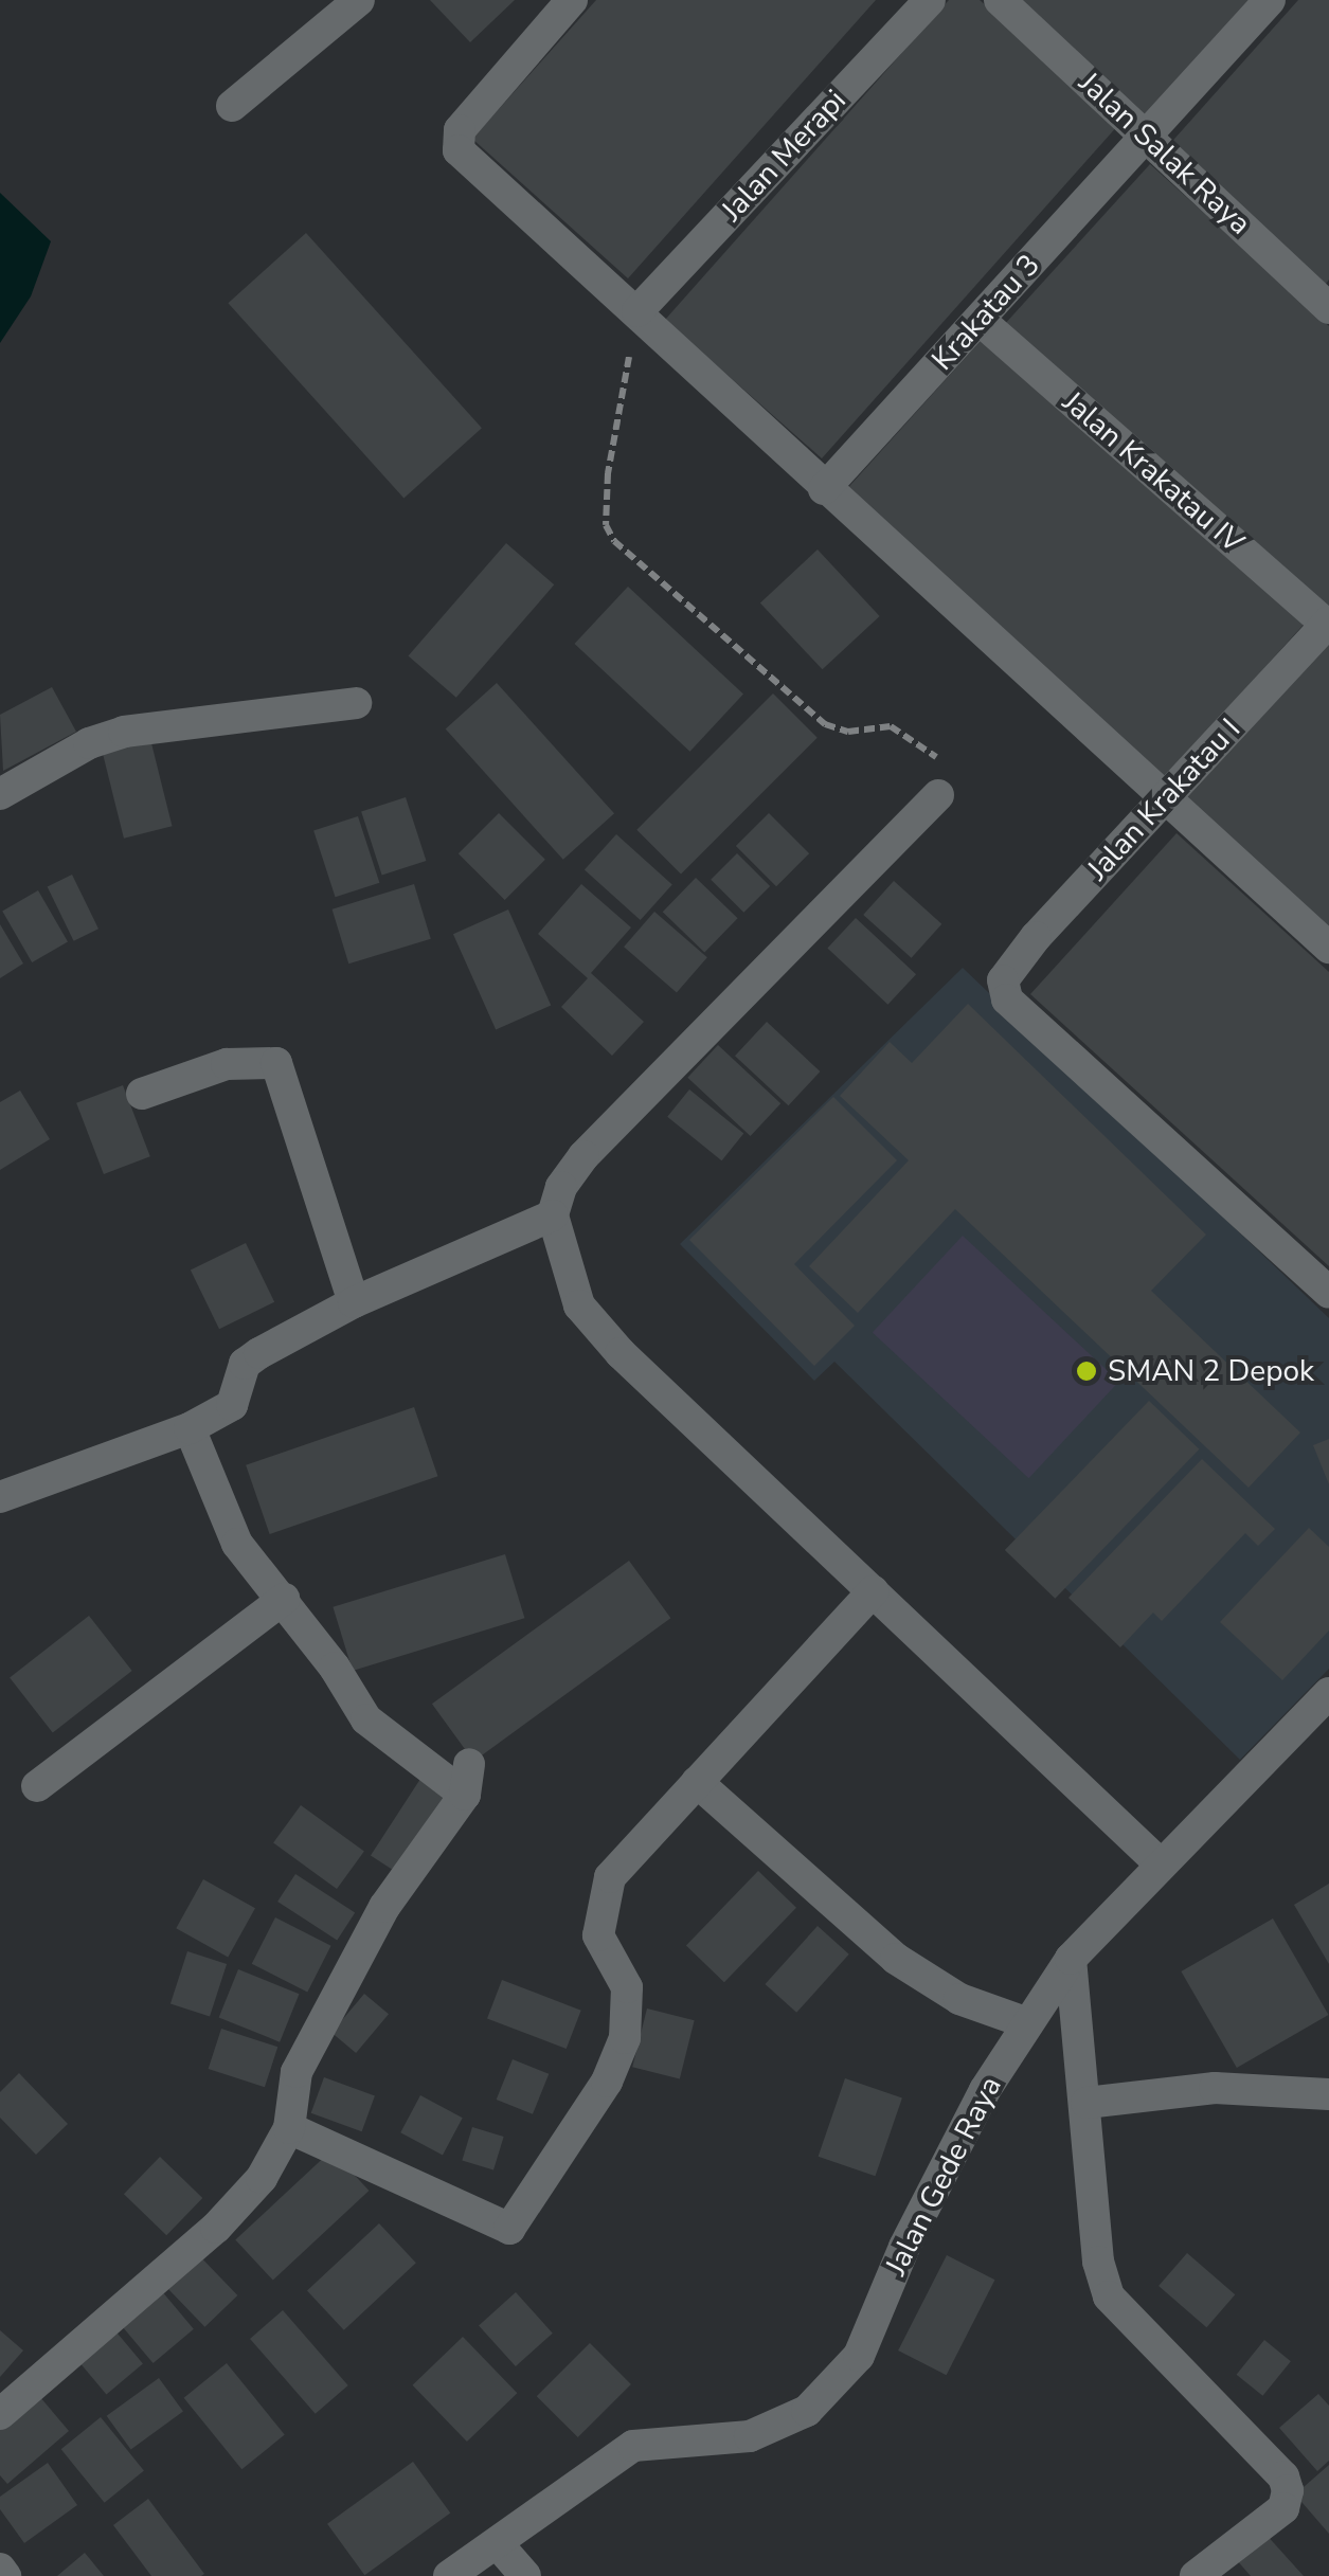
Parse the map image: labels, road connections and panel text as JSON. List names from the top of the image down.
{
  "streets": {
    "street": [
      "Jalan Salak Raya",
      "Jalan Merapi",
      "Krakatau 3",
      "Jalan Krakatau IV",
      "Jalan Krakatau I",
      "Jalan Gede Raya"
    ]
  },
  "crossings": [
    ["Jalan Salak Raya", "Krakatau 3"],
    ["Krakatau 3", "Jalan Krakatau IV"],
    ["Jalan Krakatau IV", "Jalan Krakatau I"]
  ],
  "places": ["SMAN 2 Depok"]
}
